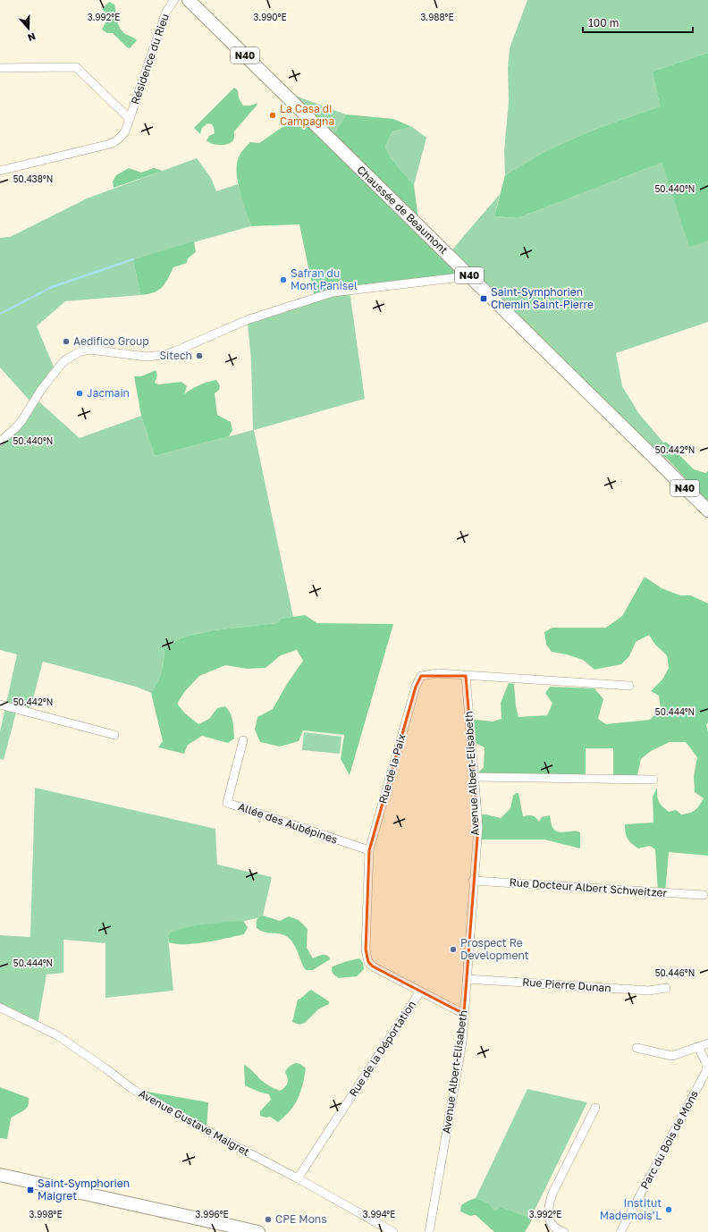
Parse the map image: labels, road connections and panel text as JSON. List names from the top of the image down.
{
  "streets": {
    "main road": ["N40", "Chaussée de Beaumont"],
    "street": [
      "Résidence du Rieu",
      "Rue de la Paix",
      "Avenue Albert-Elisabeth",
      "Allée des Aubépines",
      "Rue Docteur Albert Schweitzer",
      "Rue Pierre Dunan",
      "Rue de la Déportation",
      "Avenue Gustave Maigret",
      "Parc du Bois de Mons"
    ]
  },
  "crossings": [
    ["Rue de la Paix", "Avenue Albert-Elisabeth"],
    ["Rue de la Paix", "Allée des Aubépines"],
    ["Rue de la Paix", "Rue de la Déportation"],
    ["Avenue Albert-Elisabeth", "Rue Docteur Albert Schweitzer"],
    ["Avenue Albert-Elisabeth", "Rue Pierre Dunan"],
    ["Rue de la Déportation", "Avenue Gustave Maigret"]
  ],
  "places": {
    "other": [
      "La Casa di Campagna",
      "Safran du Mont Panisel",
      "Aedifico Group",
      "Sitech",
      "Jacmain",
      "Prospect Re Development",
      "Institut Mademois’L",
      "CPE Mons"
    ],
    "transit": ["Saint-Symphorien Chemin Saint-Pierre", "Saint-Symphorien Maigret"]
  },
  "scale_bar": "100 m",
  "north": "bottom",
  "coordinates": [
    "3.992°E",
    "3.990°E",
    "3.988°E",
    "50.438°N",
    "50.440°N",
    "50.442°N",
    "50.444°N",
    "50.446°N",
    "3.998°E",
    "3.996°E",
    "3.994°E"
  ]
}
